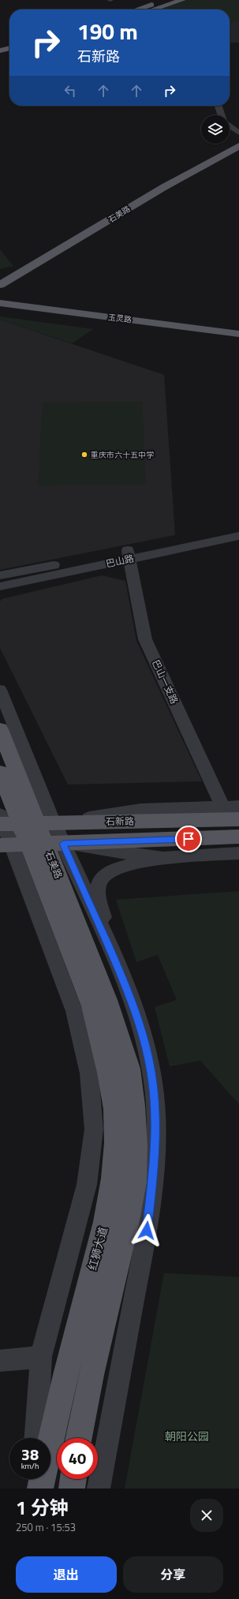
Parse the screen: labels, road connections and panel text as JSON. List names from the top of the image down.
{
  "streets": {
    "main road": [
      "石美路",
      "玉灵路",
      "石新路",
      "红狮大道"
    ],
    "street": ["巴山路", "巴山一支路"]
  },
  "crossings": [
    ["石美路", "红狮大道"],
    ["巴山路", "巴山一支路"]
  ],
  "parks": ["朝阳公园"],
  "places": ["重庆市六十五中学"],
  "page": {
    "turn": ["190 m", "石新路"],
    "speed": "38 km/h",
    "limit": "40",
    "heading": ["1 分钟", "250 m · 15:53"],
    "buttons": ["退出", "分享"]
  }
}
